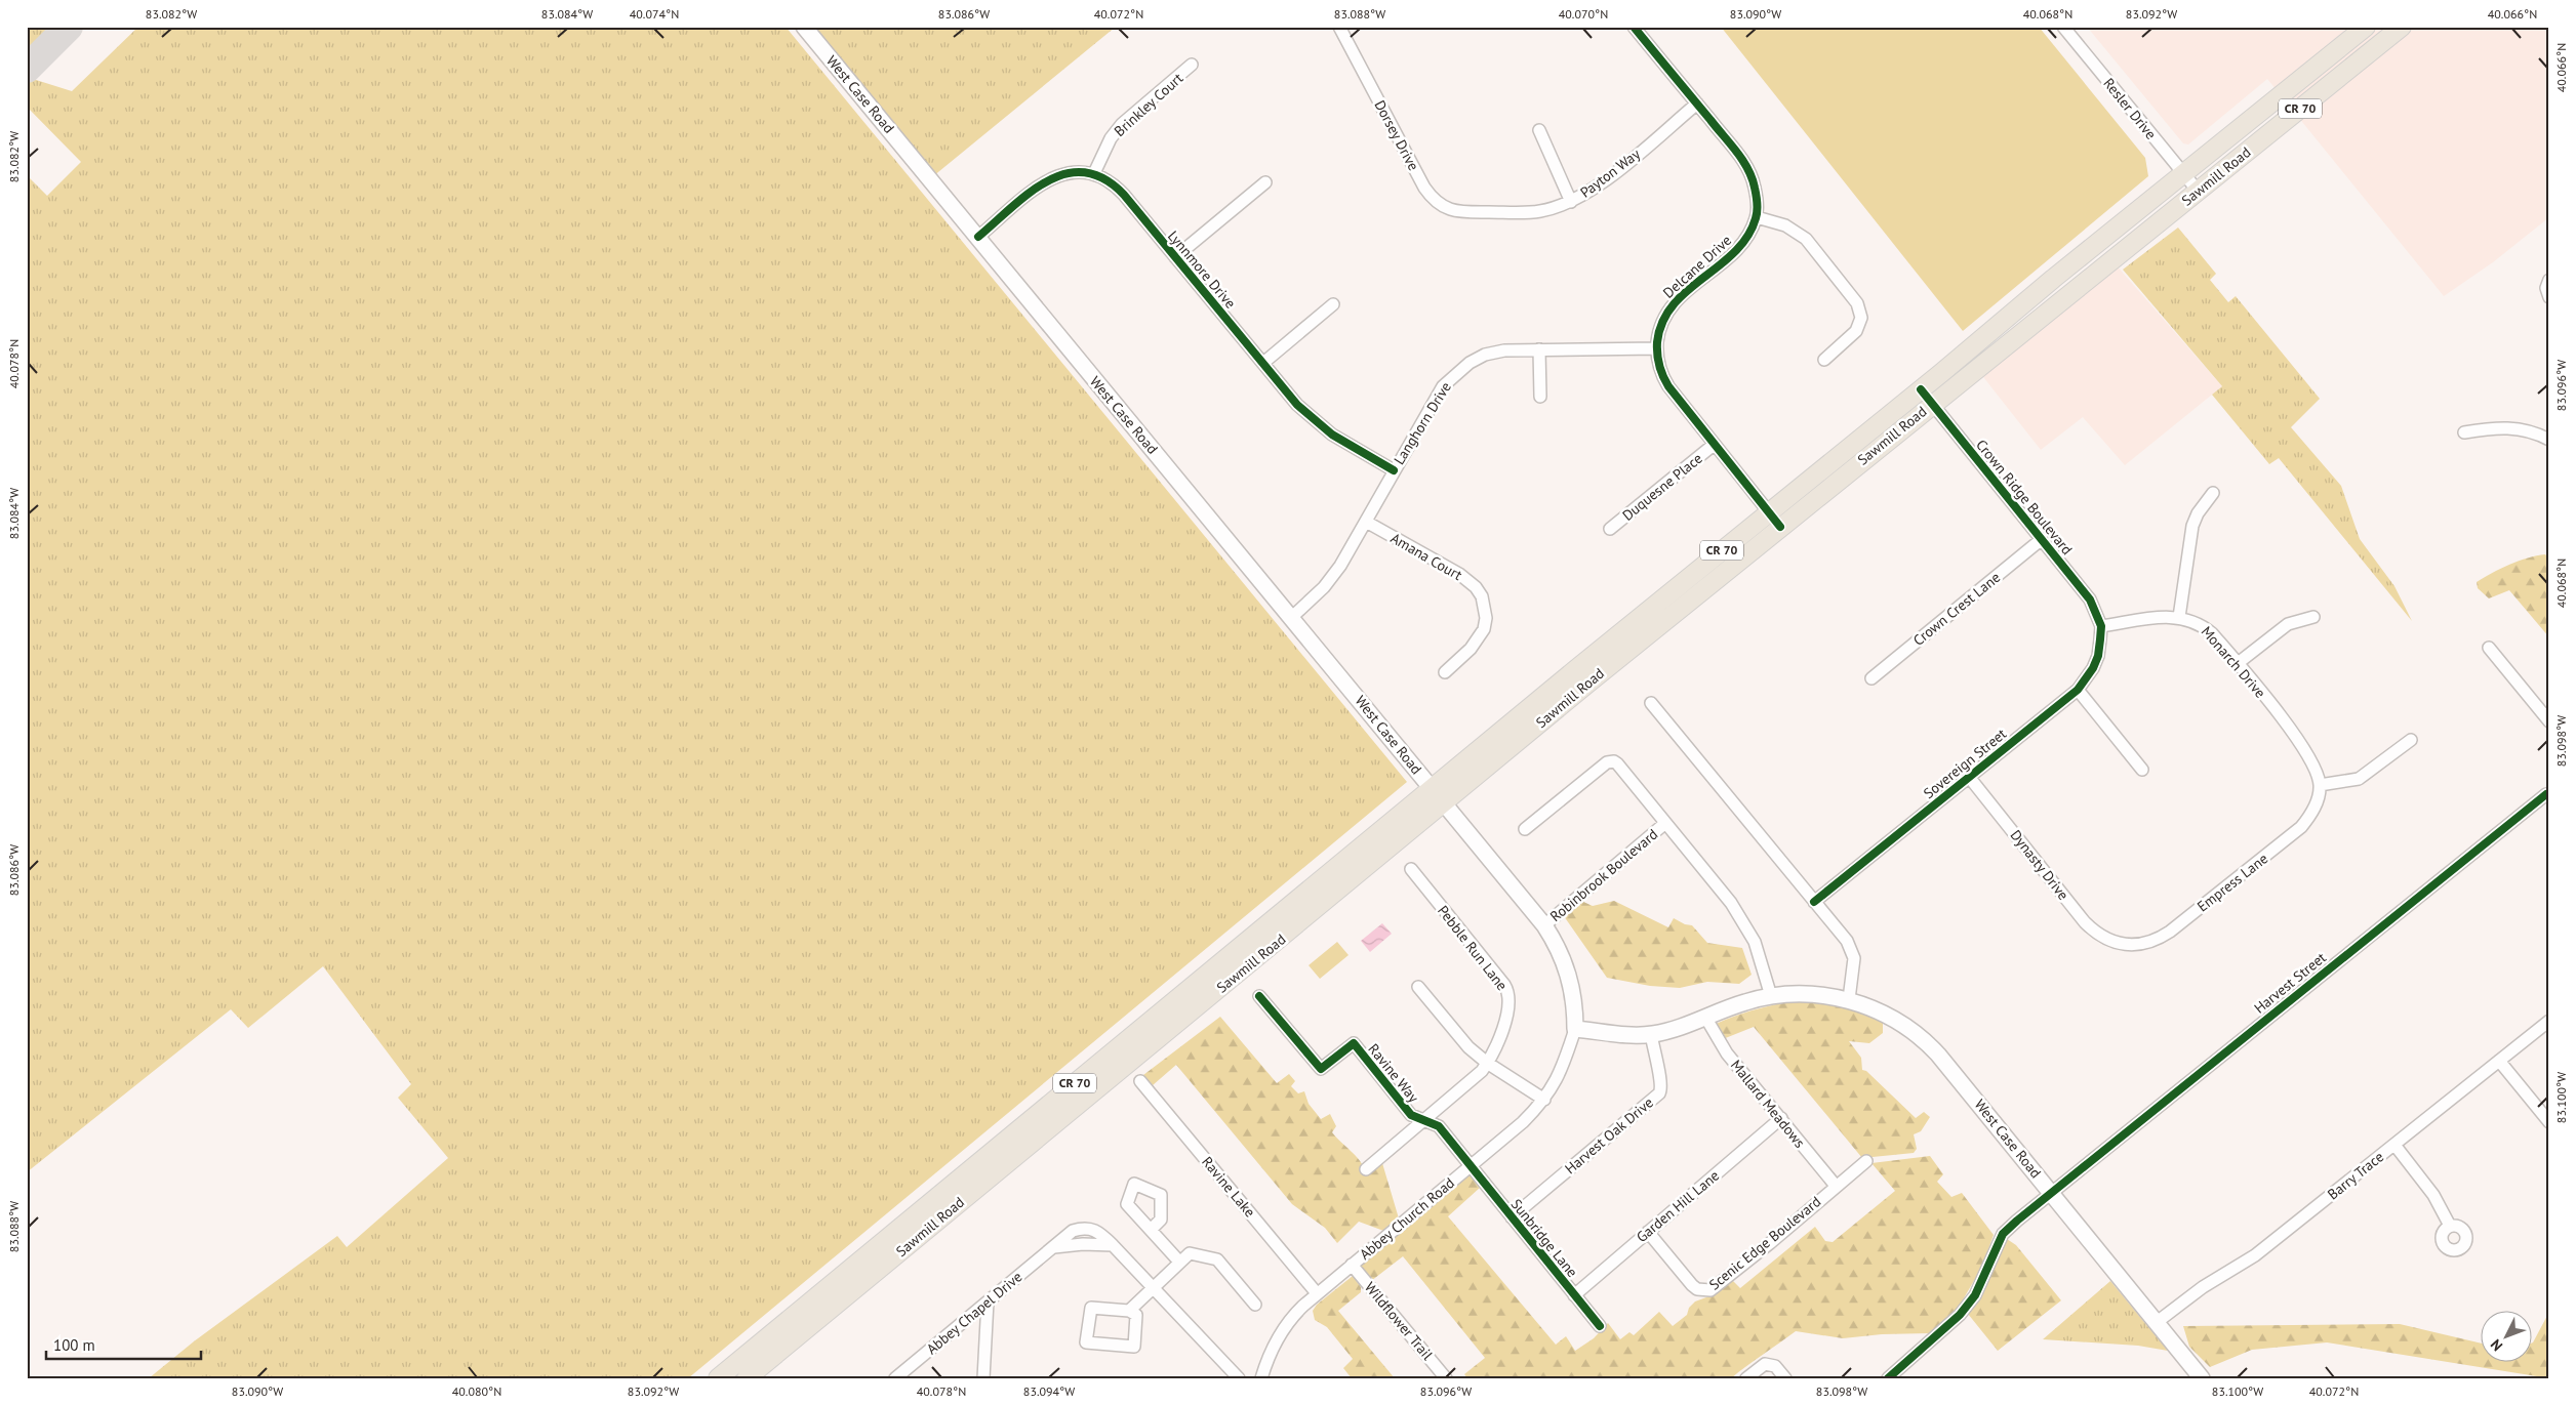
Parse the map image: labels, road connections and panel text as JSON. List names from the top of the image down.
{
  "streets": {
    "main road": [
      "West Case Road",
      "CR 70",
      "Sawmill Road",
      "Abbey Church Road"
    ],
    "street": [
      "Brinkley Court",
      "Resler Drive",
      "Dorsey Drive",
      "Payton Way",
      "Delcane Drive",
      "Lynnmore Drive",
      "Langhorn Drive",
      "Duquesne Place",
      "Crown Ridge Boulevard",
      "Amana Court",
      "Crown Crest Lane",
      "Monarch Drive",
      "Sovereign Street",
      "Dynasty Drive",
      "Robinbrook Boulevard",
      "Empress Lane",
      "Pebble Run Lane",
      "Harvest Street",
      "Ravine Way",
      "Mallard Meadows",
      "Harvest Oak Drive",
      "Barry Trace",
      "Ravine Lake",
      "Garden Hill Lane",
      "Sunbridge Lane",
      "Scenic Edge Boulevard",
      "Abbey Chapel Drive",
      "Wildflower Trail"
    ]
  },
  "crossings": [
    ["West Case Road", "Sawmill Road"],
    ["West Case Road", "Langhorn Drive"],
    ["West Case Road", "Robinbrook Boulevard"],
    ["West Case Road", "Harvest Street"],
    ["West Case Road", "Mallard Meadows"],
    ["West Case Road", "Harvest Oak Drive"],
    ["West Case Road", "Barry Trace"],
    ["West Case Road", "Abbey Church Road"],
    ["Brinkley Court", "Lynnmore Drive"],
    ["Resler Drive", "Sawmill Road"],
    ["Dorsey Drive", "Payton Way"],
    ["Sawmill Road", "Delcane Drive"],
    ["Sawmill Road", "Crown Ridge Boulevard"],
    ["Sawmill Road", "Abbey Church Road"],
    ["Delcane Drive", "Langhorn Drive"],
    ["Delcane Drive", "Duquesne Place"],
    ["Lynnmore Drive", "Langhorn Drive"],
    ["Langhorn Drive", "Amana Court"],
    ["Crown Ridge Boulevard", "Crown Crest Lane"],
    ["Crown Ridge Boulevard", "Monarch Drive"],
    ["Crown Ridge Boulevard", "Sovereign Street"],
    ["Monarch Drive", "Sovereign Street"],
    ["Monarch Drive", "Empress Lane"],
    ["Sovereign Street", "Dynasty Drive"],
    ["Dynasty Drive", "Empress Lane"],
    ["Robinbrook Boulevard", "Abbey Church Road"],
    ["Pebble Run Lane", "Ravine Way"],
    ["Ravine Way", "Abbey Church Road"],
    ["Ravine Way", "Sunbridge Lane"],
    ["Mallard Meadows", "Garden Hill Lane"],
    ["Mallard Meadows", "Scenic Edge Boulevard"],
    ["Harvest Oak Drive", "Sunbridge Lane"],
    ["Ravine Lake", "Abbey Church Road"],
    ["Garden Hill Lane", "Sunbridge Lane"],
    ["Garden Hill Lane", "Scenic Edge Boulevard"],
    ["Abbey Church Road", "Sunbridge Lane"],
    ["Abbey Church Road", "Wildflower Trail"]
  ],
  "scale_bar": "100 m",
  "north": "bottom left",
  "coordinates": [
    "83.082°W",
    "83.084°W",
    "40.074°N",
    "83.086°W",
    "40.072°N",
    "83.088°W",
    "40.070°N",
    "83.090°W",
    "40.068°N",
    "83.092°W",
    "40.066°N",
    "40.078°N",
    "83.096°W",
    "83.098°W",
    "83.100°W",
    "40.080°N",
    "83.094°W"
  ]
}
